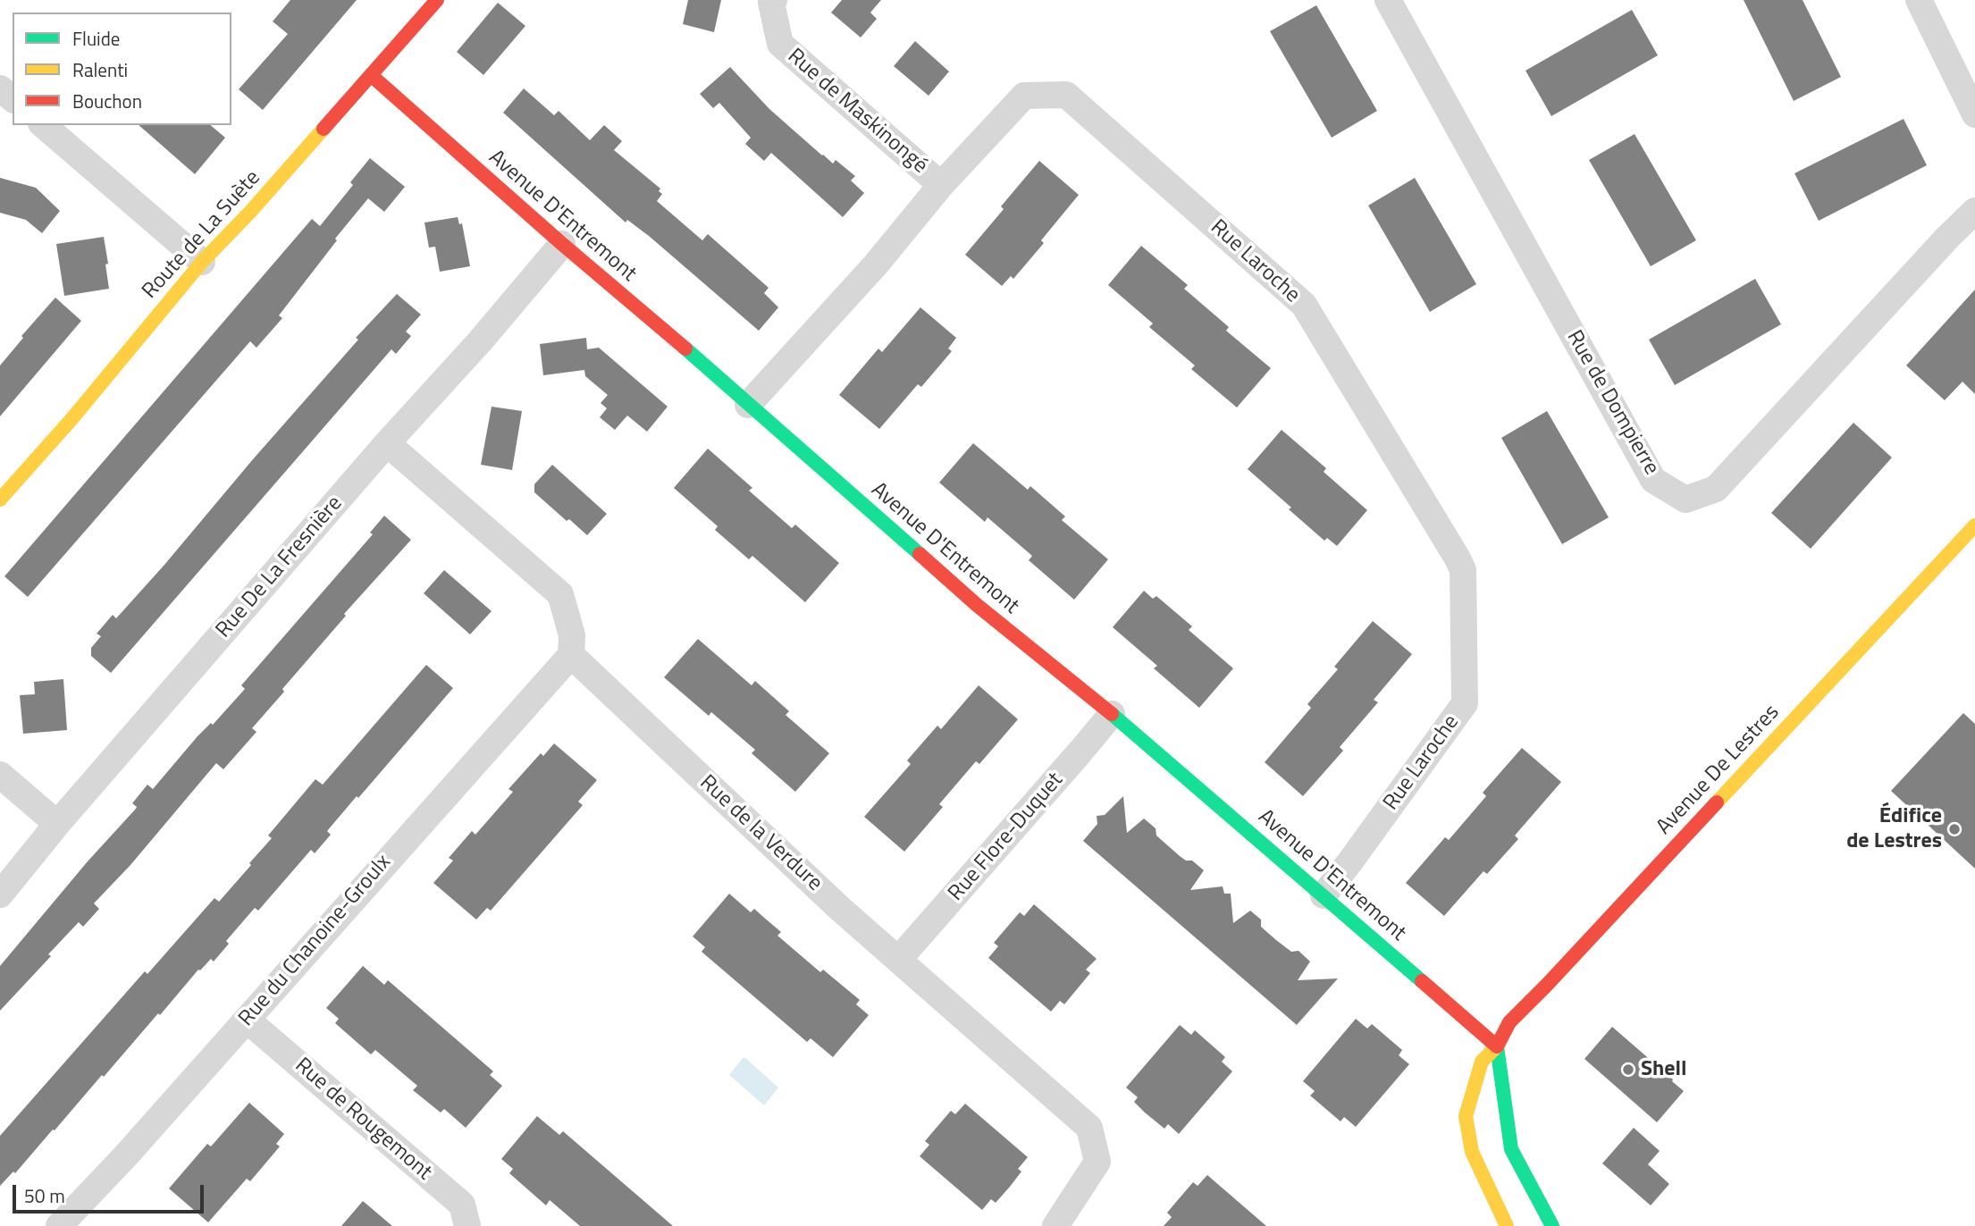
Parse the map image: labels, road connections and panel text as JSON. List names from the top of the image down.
{
  "streets": {
    "main road": ["Avenue D'Entremont", "Route de La Suète", "Avenue De Lestres"],
    "street": [
      "Rue de Maskinongé",
      "Rue Laroche",
      "Rue de Dompierre",
      "Rue De La Fresnière",
      "Rue de la Verdure",
      "Rue Flore-Duquet",
      "Rue du Chanoine-Groulx",
      "Rue de Rougemont"
    ]
  },
  "crossings": [
    ["Rue de Maskinongé", "Rue Laroche"],
    ["Avenue D'Entremont", "Route de La Suète"],
    ["Avenue D'Entremont", "Rue Laroche"],
    ["Avenue D'Entremont", "Rue De La Fresnière"],
    ["Avenue D'Entremont", "Avenue De Lestres"],
    ["Avenue D'Entremont", "Rue Flore-Duquet"],
    ["Rue de la Verdure", "Rue Flore-Duquet"],
    ["Rue de la Verdure", "Rue du Chanoine-Groulx"],
    ["Rue du Chanoine-Groulx", "Rue de Rougemont"]
  ],
  "places": ["Édifice de Lestres", "Shell"],
  "legend": ["Fluide", "Ralenti", "Bouchon"],
  "scale_bar": "50 m"
}
